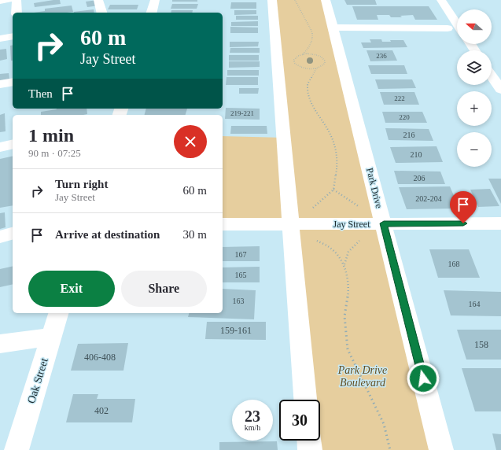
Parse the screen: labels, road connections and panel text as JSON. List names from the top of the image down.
{
  "streets": {
    "street": ["Park Drive", "Jay Street", "Oak Street"]
  },
  "crossings": [
    ["Park Drive", "Jay Street"]
  ],
  "parks": ["Park Drive Boulevard"],
  "house_numbers": [
    "236",
    "222",
    "219-221",
    "220",
    "216",
    "210",
    "206",
    "202-204",
    "167",
    "168",
    "165",
    "163",
    "164",
    "159-161",
    "158",
    "406-408",
    "402"
  ],
  "north": "left",
  "page": {
    "map_buttons": ["+", "−"],
    "turn": ["60 m", "Jay Street"],
    "then": "Then",
    "heading": ["1 min", "90 m · 07:25"],
    "list": [
      {
        "name": "Turn right",
        "note": "Jay Street",
        "value": "60 m"
      },
      {
        "name": "Arrive at destination",
        "value": "30 m"
      }
    ],
    "buttons": ["Exit", "Share"],
    "speed": "23 km/h",
    "limit": "30"
  }
}
